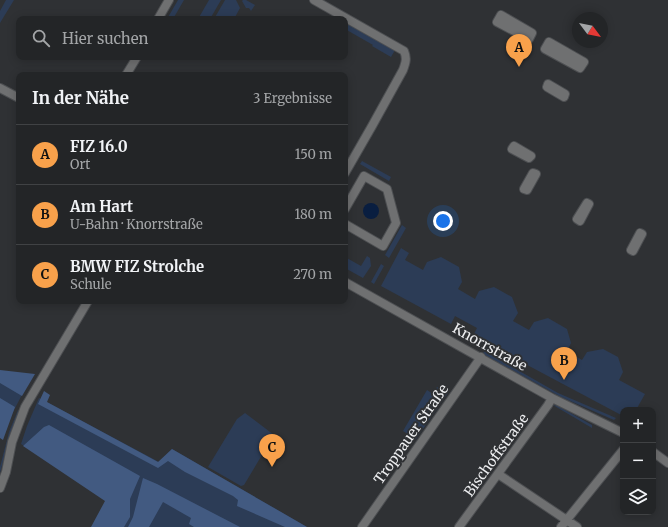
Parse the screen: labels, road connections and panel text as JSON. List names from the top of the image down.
{
  "streets": {
    "street": ["Knorrstraße", "Troppauer Straße", "Bischoffstraße"]
  },
  "crossings": [
    ["Knorrstraße", "Troppauer Straße"],
    ["Knorrstraße", "Bischoffstraße"]
  ],
  "north": "bottom right",
  "page": {
    "search": "Hier suchen",
    "pins": ["A", "B", "C"],
    "heading": ["In der Nähe", "3 Ergebnisse"],
    "list": [
      {
        "mark": "A",
        "name": "FIZ 16.0",
        "note": "Ort",
        "value": "150 m"
      },
      {
        "mark": "B",
        "name": "Am Hart",
        "note": "U-Bahn · Knorrstraße",
        "value": "180 m"
      },
      {
        "mark": "C",
        "name": "BMW FIZ Strolche",
        "note": "Schule",
        "value": "270 m"
      }
    ],
    "map_buttons": ["+", "−"]
  }
}
